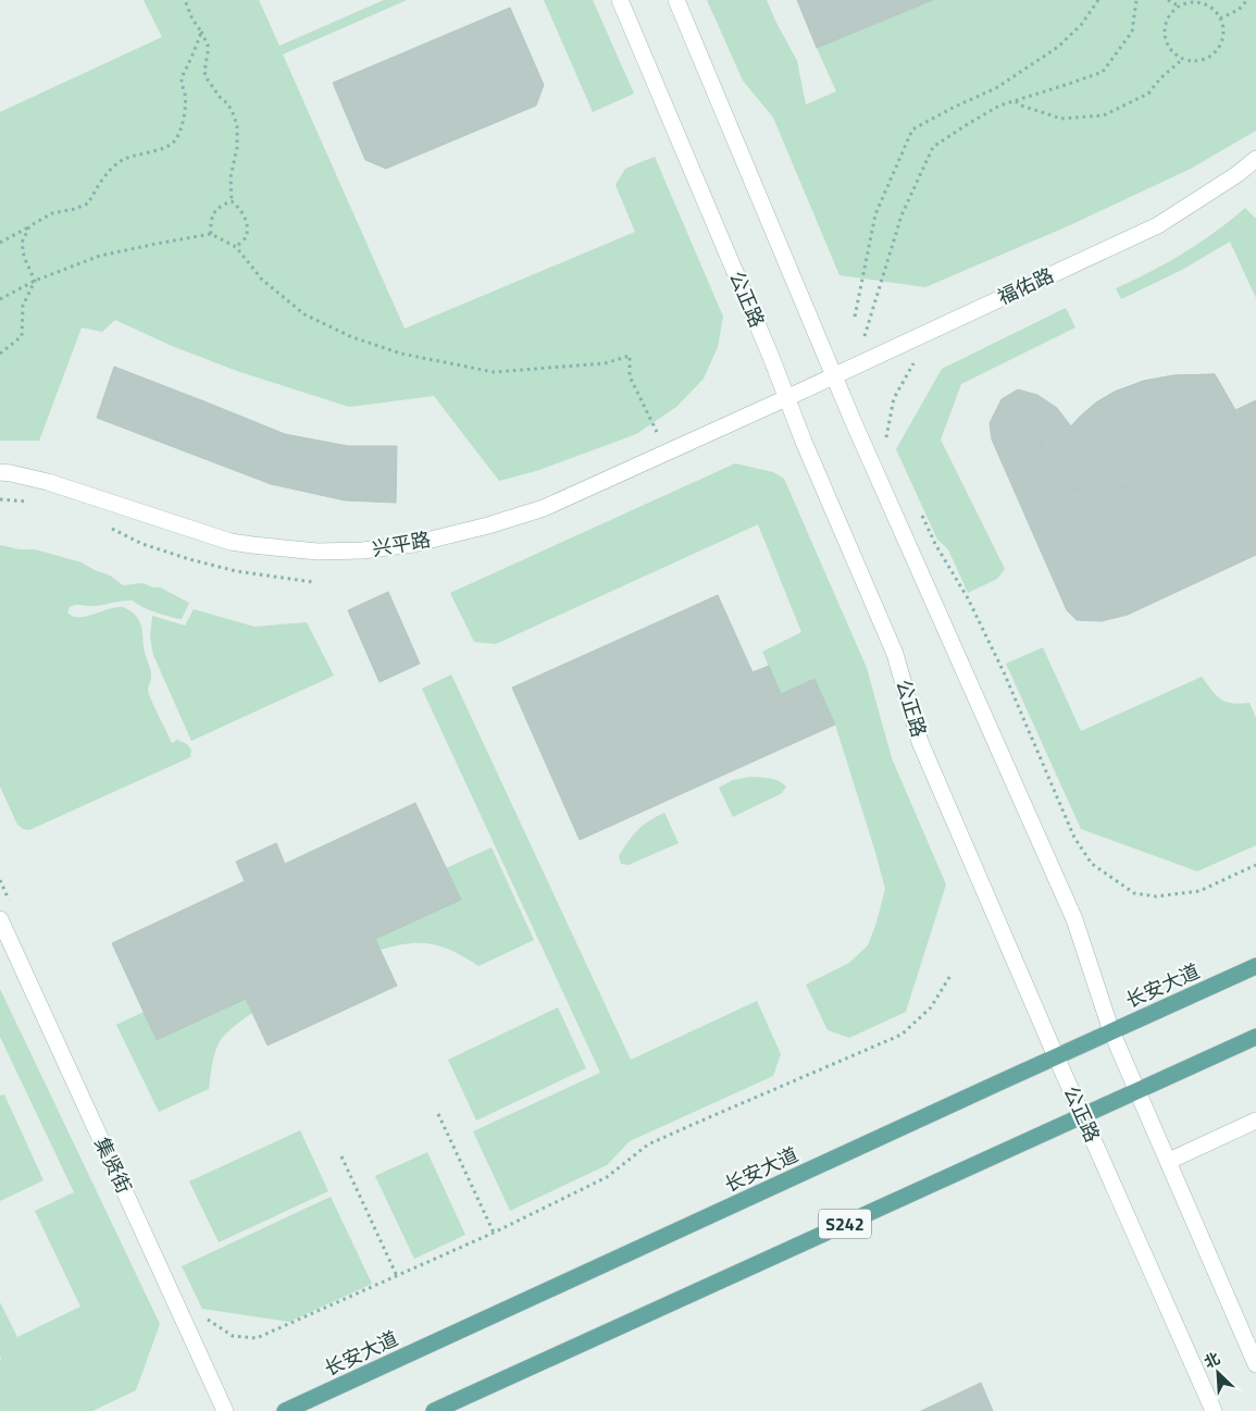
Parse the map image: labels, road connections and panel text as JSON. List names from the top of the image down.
{
  "streets": {
    "main road": [
      "福佑路",
      "公正路",
      "兴平路",
      "长安大道",
      "集贤街",
      "S242"
    ]
  },
  "crossings": [
    ["福佑路", "公正路"],
    ["福佑路", "兴平路"],
    ["公正路", "兴平路"],
    ["公正路", "长安大道"],
    ["公正路", "S242"]
  ],
  "north": "top left"
}
